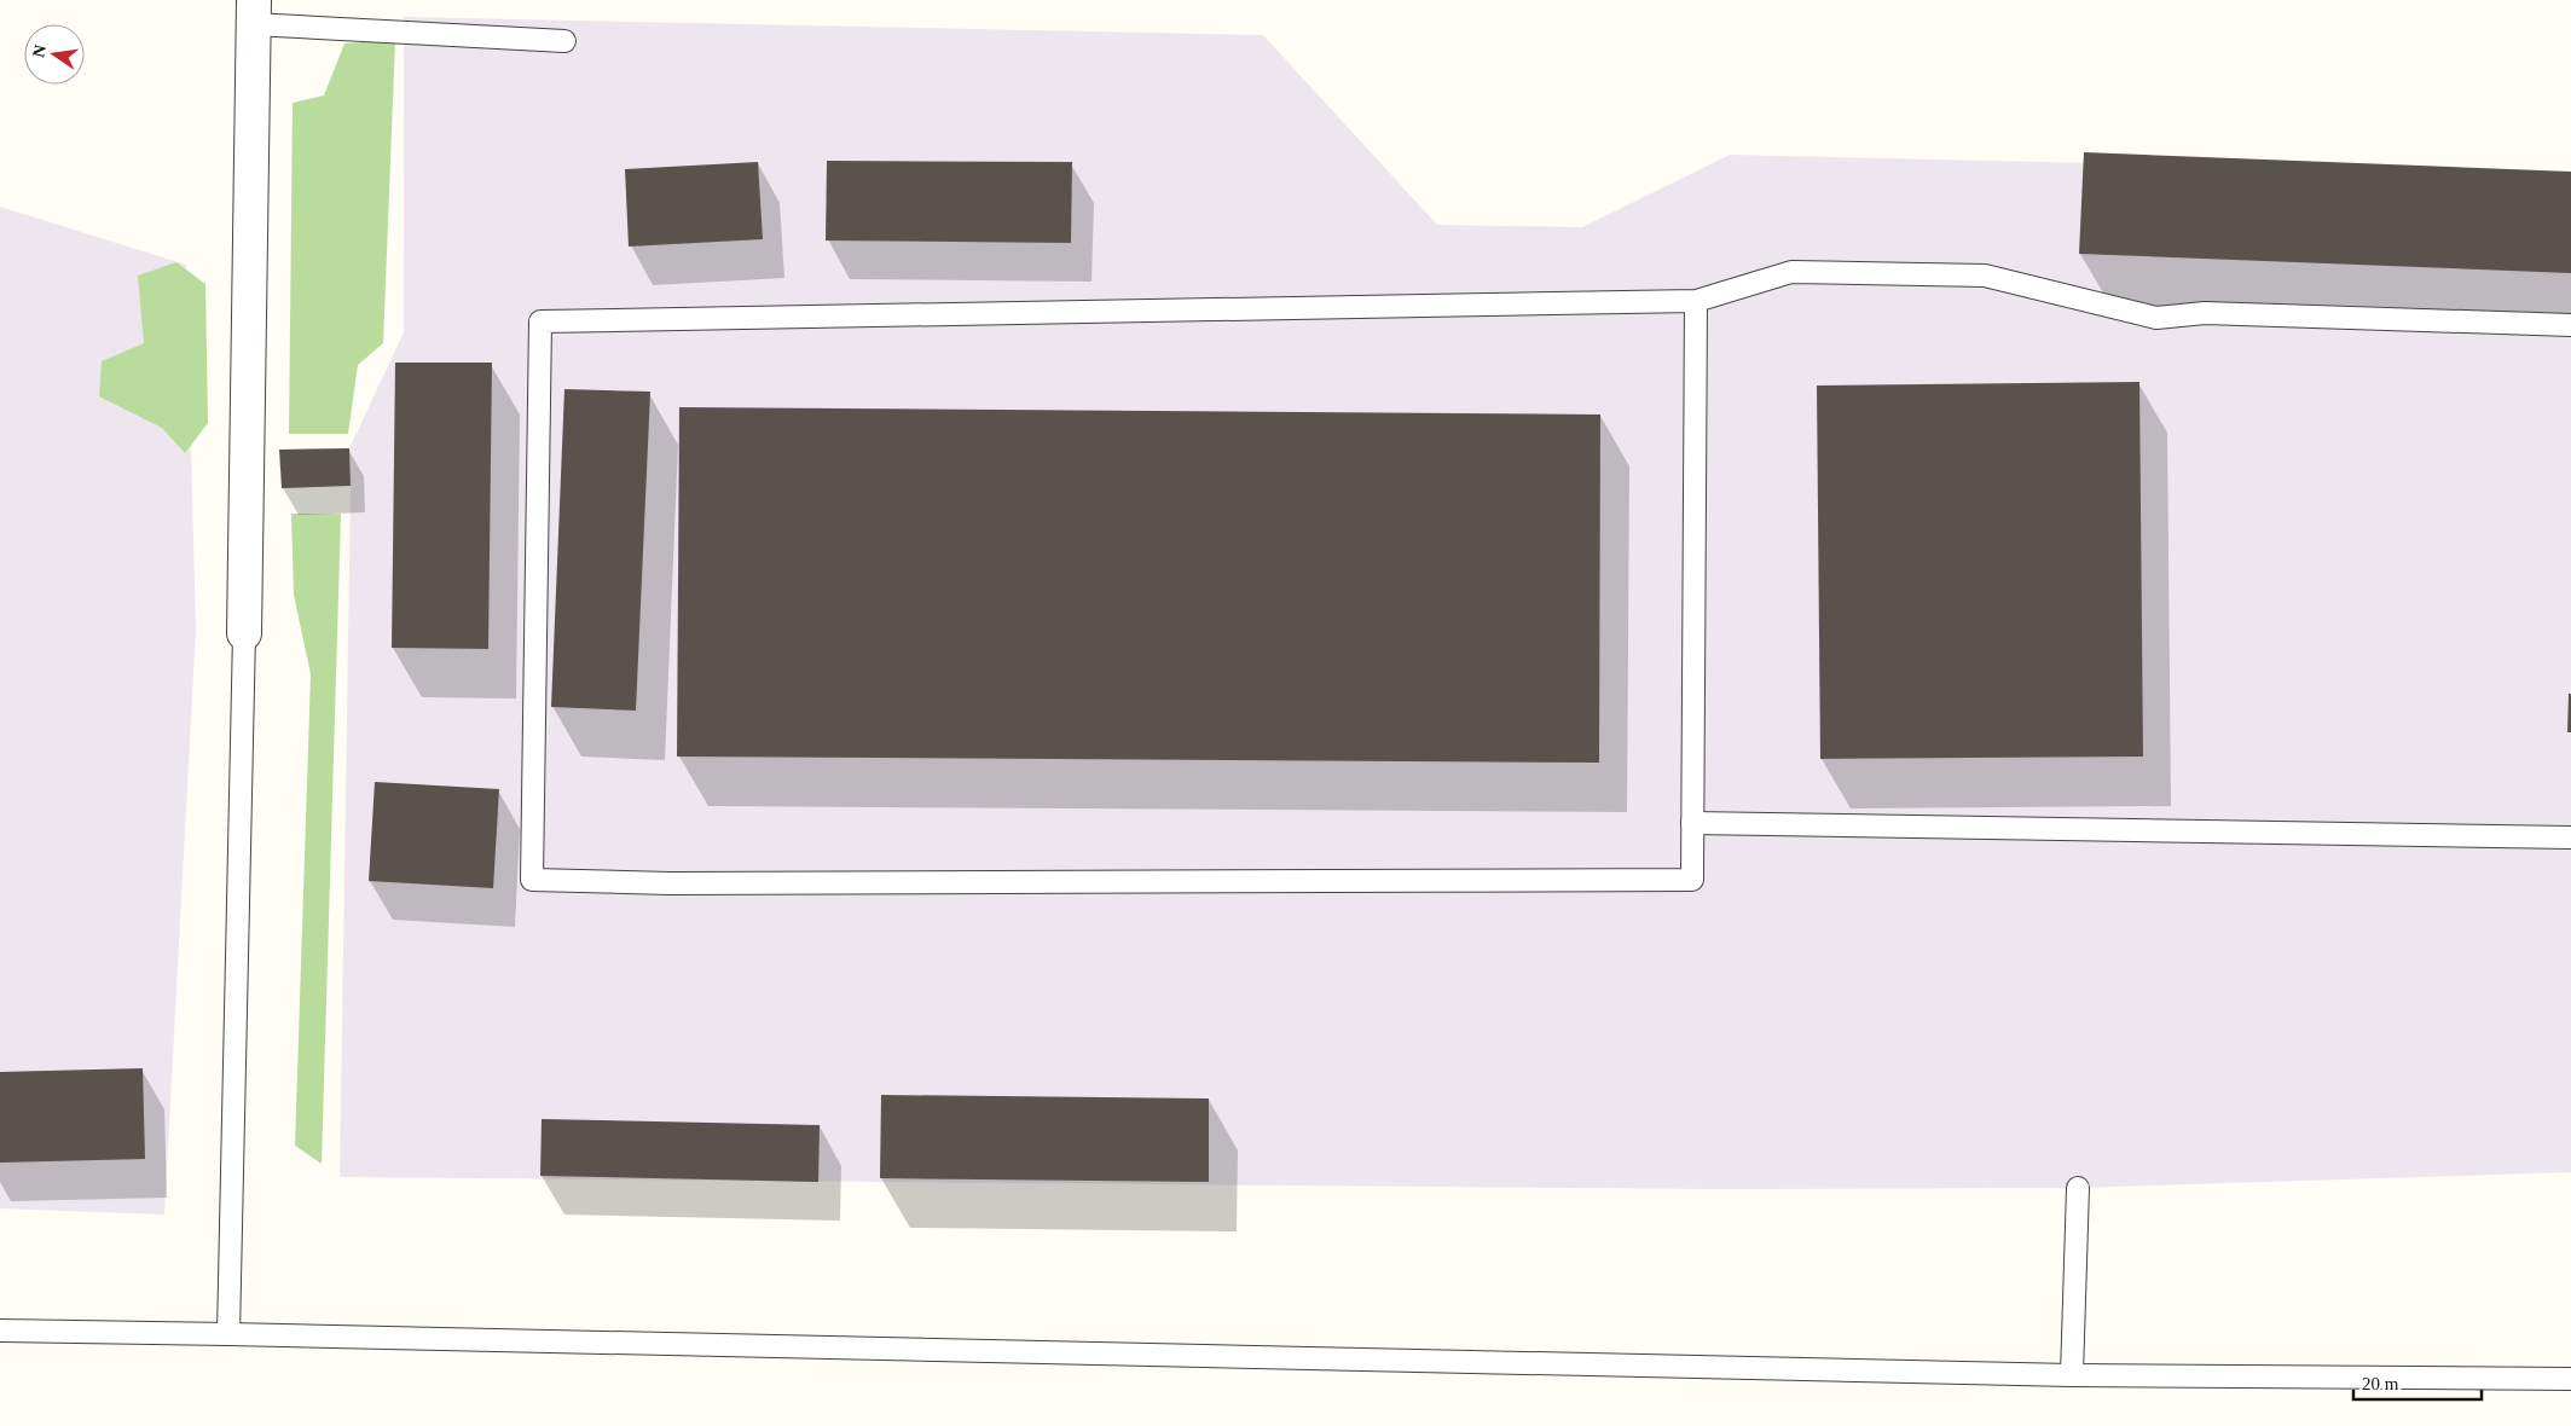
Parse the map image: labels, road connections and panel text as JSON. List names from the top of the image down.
{
  "scale_bar": "20 m",
  "north": "left"
}
